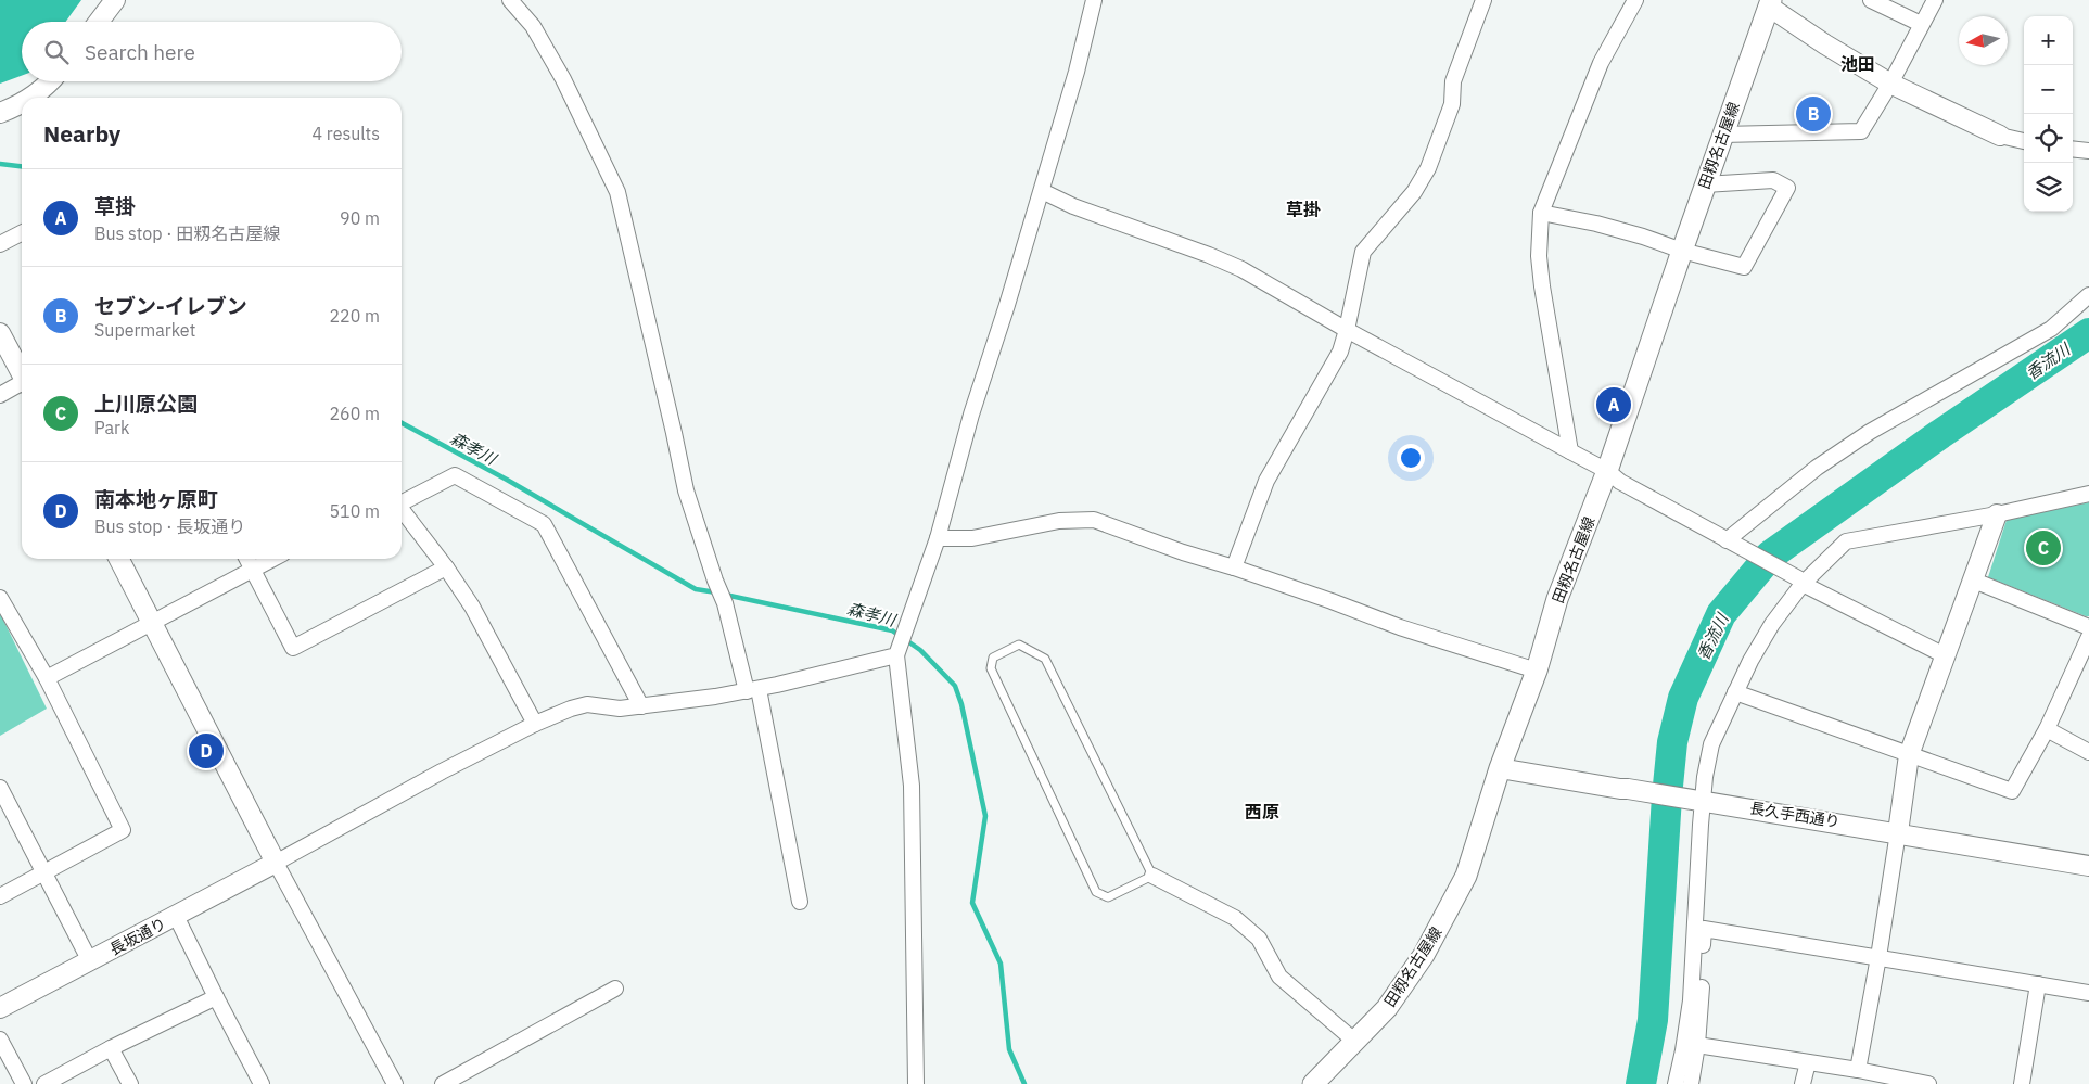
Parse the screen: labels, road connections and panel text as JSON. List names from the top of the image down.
{
  "streets": {
    "main road": ["田籾名古屋線"],
    "street": ["長久手西通り", "長坂通り"]
  },
  "crossings": [
    ["田籾名古屋線", "長久手西通り"]
  ],
  "districts": ["池田", "草掛", "西原"],
  "water": ["香流川", "森孝川"],
  "north": "left",
  "page": {
    "map_buttons": ["+", "−"],
    "search": "Search here",
    "pins": [
      "B",
      "A",
      "C",
      "D"
    ],
    "heading": ["Nearby", "4 results"],
    "list": [
      {
        "mark": "A",
        "name": "草掛",
        "note": "Bus stop · 田籾名古屋線",
        "value": "90 m"
      },
      {
        "mark": "B",
        "name": "セブン-イレブン",
        "note": "Supermarket",
        "value": "220 m"
      },
      {
        "mark": "C",
        "name": "上川原公園",
        "note": "Park",
        "value": "260 m"
      },
      {
        "mark": "D",
        "name": "南本地ヶ原町",
        "note": "Bus stop · 長坂通り",
        "value": "510 m"
      }
    ]
  }
}
